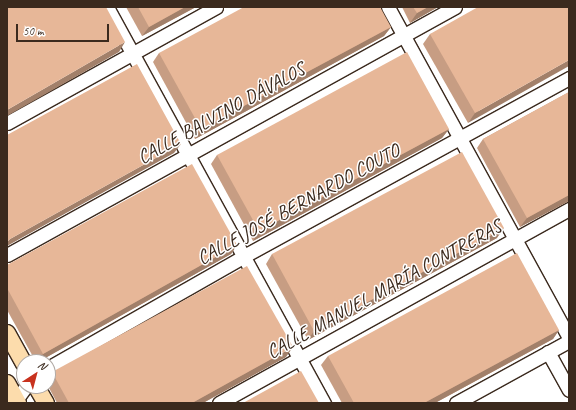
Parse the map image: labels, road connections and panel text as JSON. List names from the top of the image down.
{
  "streets": {
    "street": ["CALLE BALVINO DÁVALOS", "CALLE JOSÉ BERNARDO COUTO", "CALLE MANUEL MARÍA CONTRERAS"]
  },
  "scale_bar": "50 m",
  "north": "top right"
}
